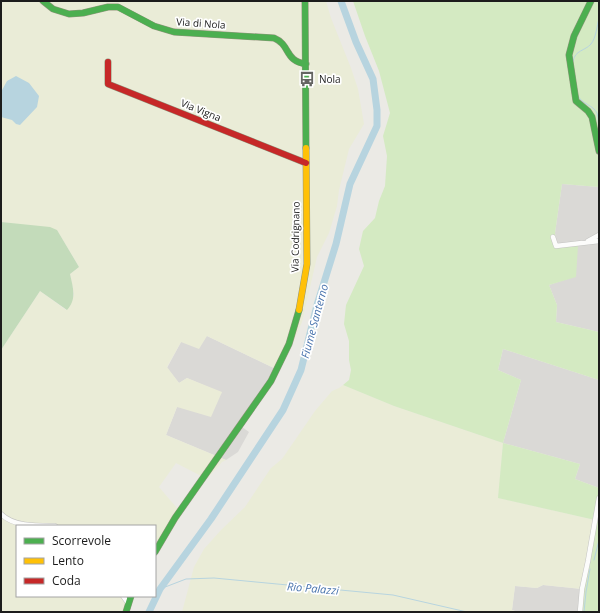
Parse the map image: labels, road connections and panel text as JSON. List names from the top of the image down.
{
  "streets": {
    "street": ["Via di Nola", "Via Vigna", "Via Codrignano"]
  },
  "crossings": [
    ["Via di Nola", "Via Codrignano"],
    ["Via Vigna", "Via Codrignano"]
  ],
  "water": ["Fiume Santerno", "Rio Palazzi"],
  "places": {
    "bus stop": ["Nola"]
  },
  "legend": ["Scorrevole", "Lento", "Coda"]
}
